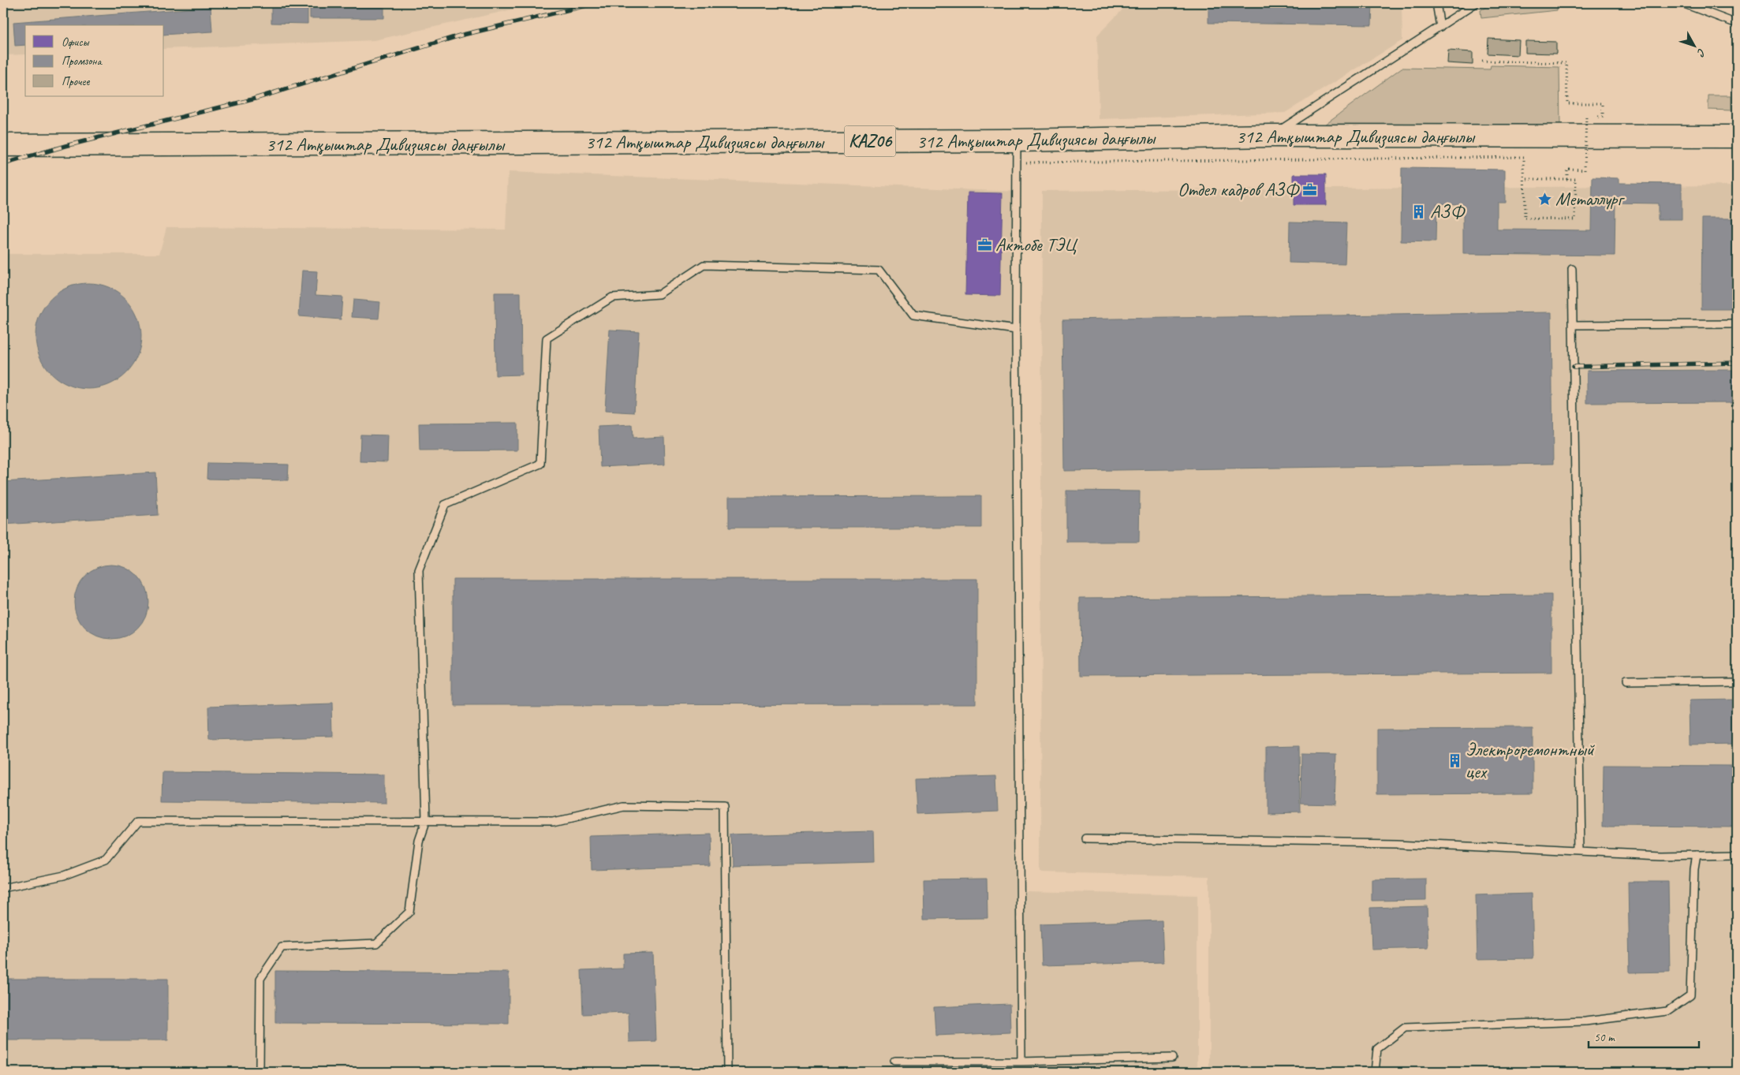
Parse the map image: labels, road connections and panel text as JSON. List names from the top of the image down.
{
  "streets": {
    "highway": ["312 Атқыштар Дивизиясы даңғылы", "KАZ06"]
  },
  "places": {
    "office": ["Отдел кадров АЗФ", "Актобе ТЭЦ"],
    "place": ["Металлург"],
    "building": ["АЗФ", "Электроремонтный цех"]
  },
  "legend": ["Офисы", "Промзона", "Прочее"],
  "scale_bar": "50 m",
  "north": "bottom right"
}
